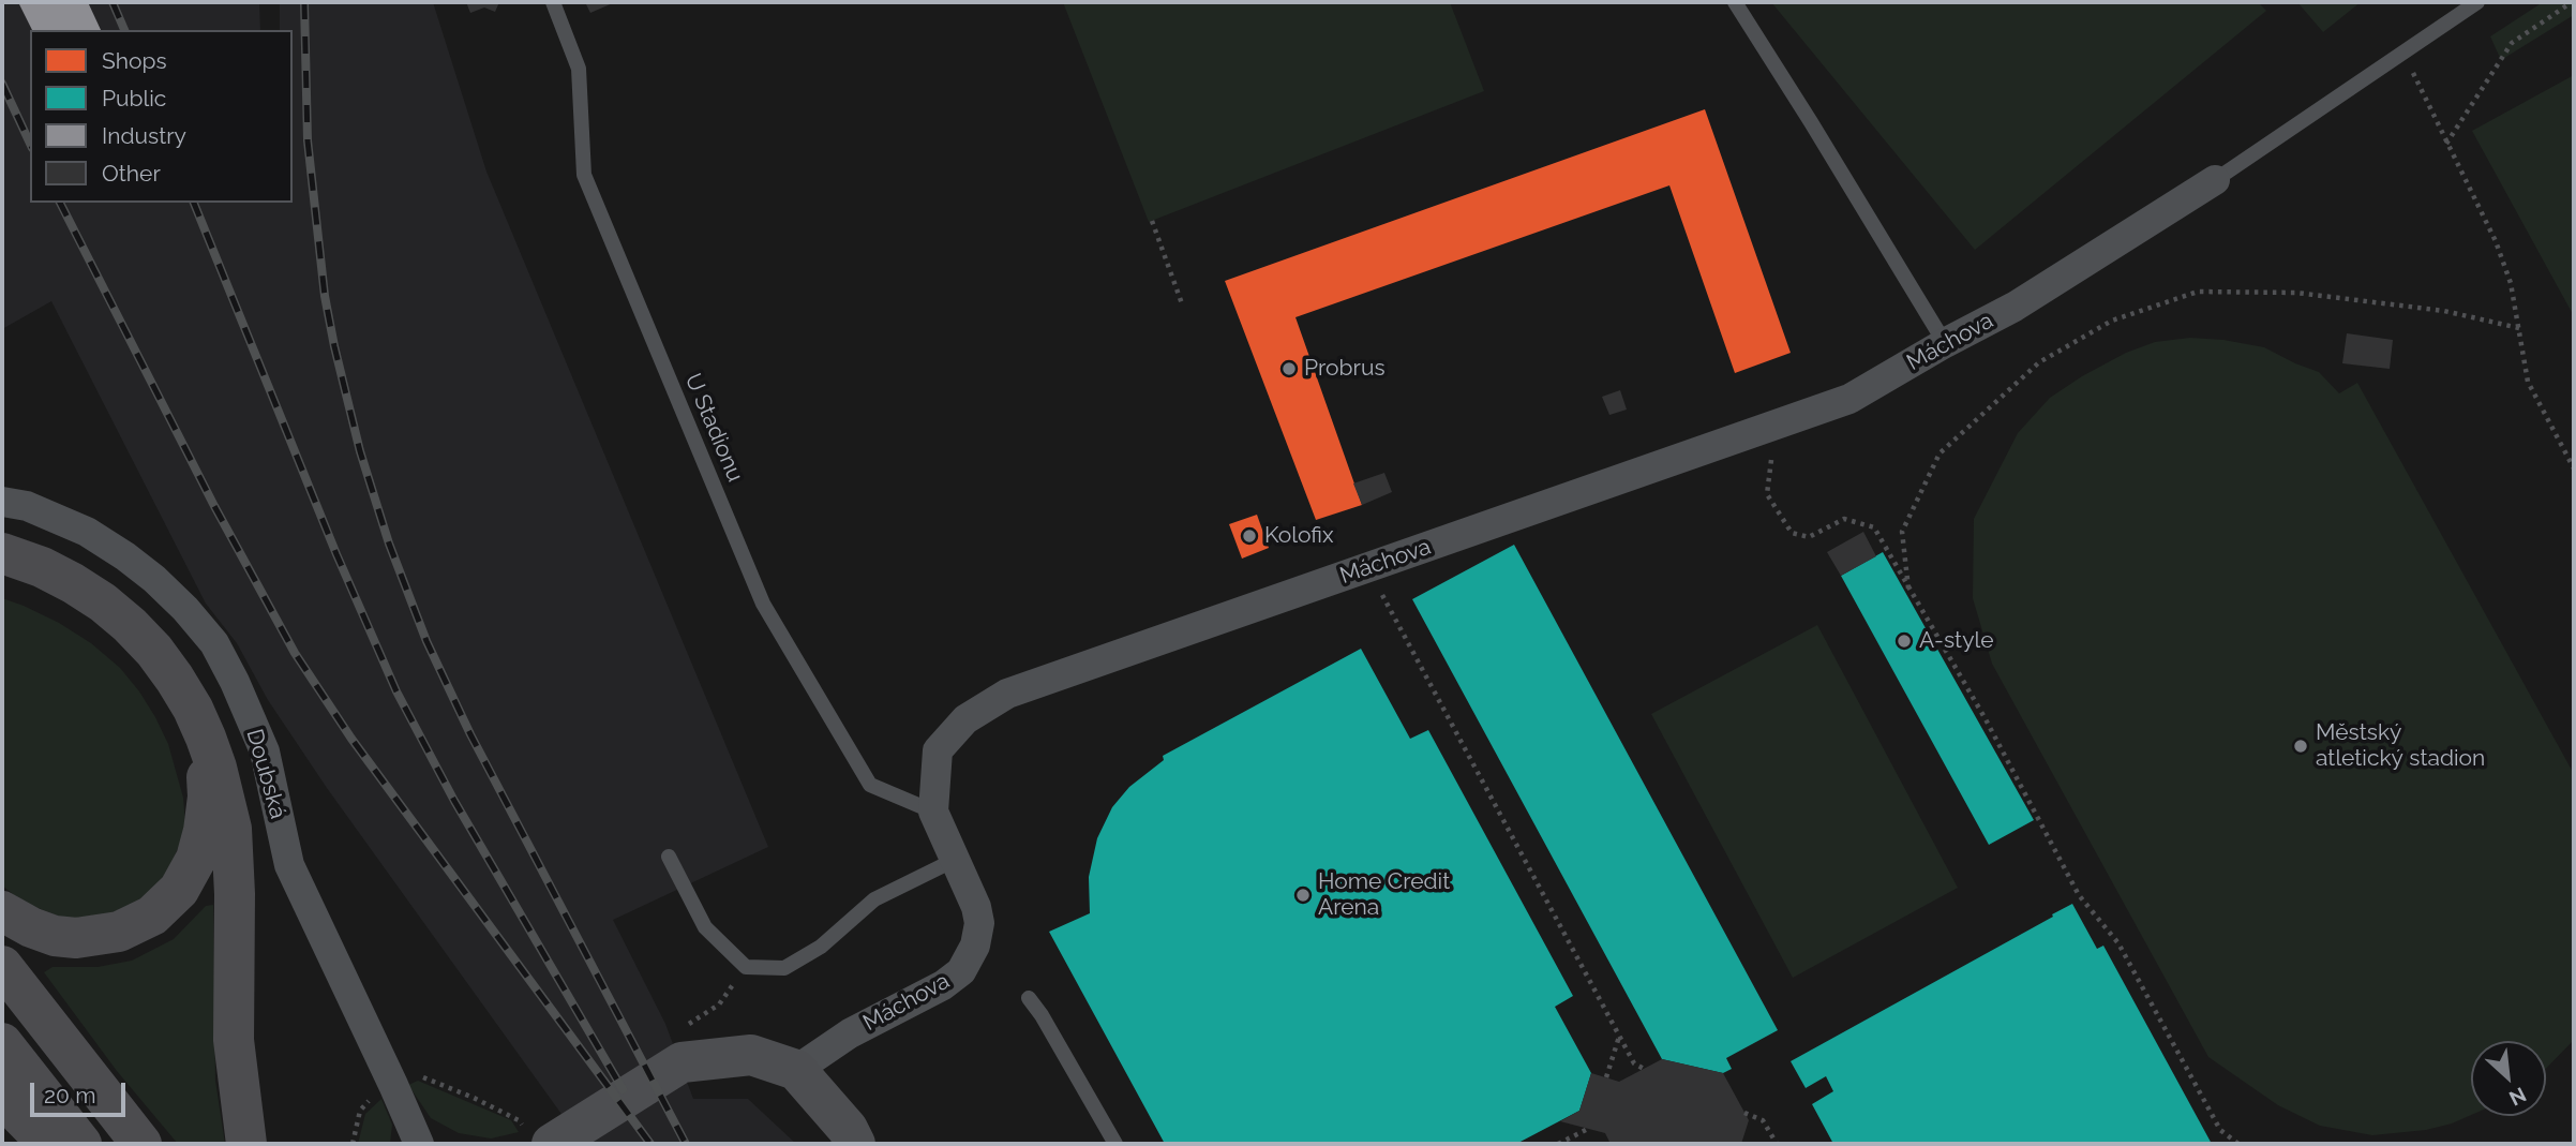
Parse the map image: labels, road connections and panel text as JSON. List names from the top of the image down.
{
  "streets": {
    "street": ["Máchova", "Doubská"],
    "lane": ["U Stadionu"]
  },
  "crossings": [
    ["Máchova", "U Stadionu"]
  ],
  "places": [
    "Probrus",
    "Kolofix",
    "A-style",
    "Městský atletický stadion",
    "Home Credit Arena"
  ],
  "legend": [
    "Shops",
    "Public",
    "Industry",
    "Other"
  ],
  "scale_bar": "20 m",
  "north": "bottom right"
}
